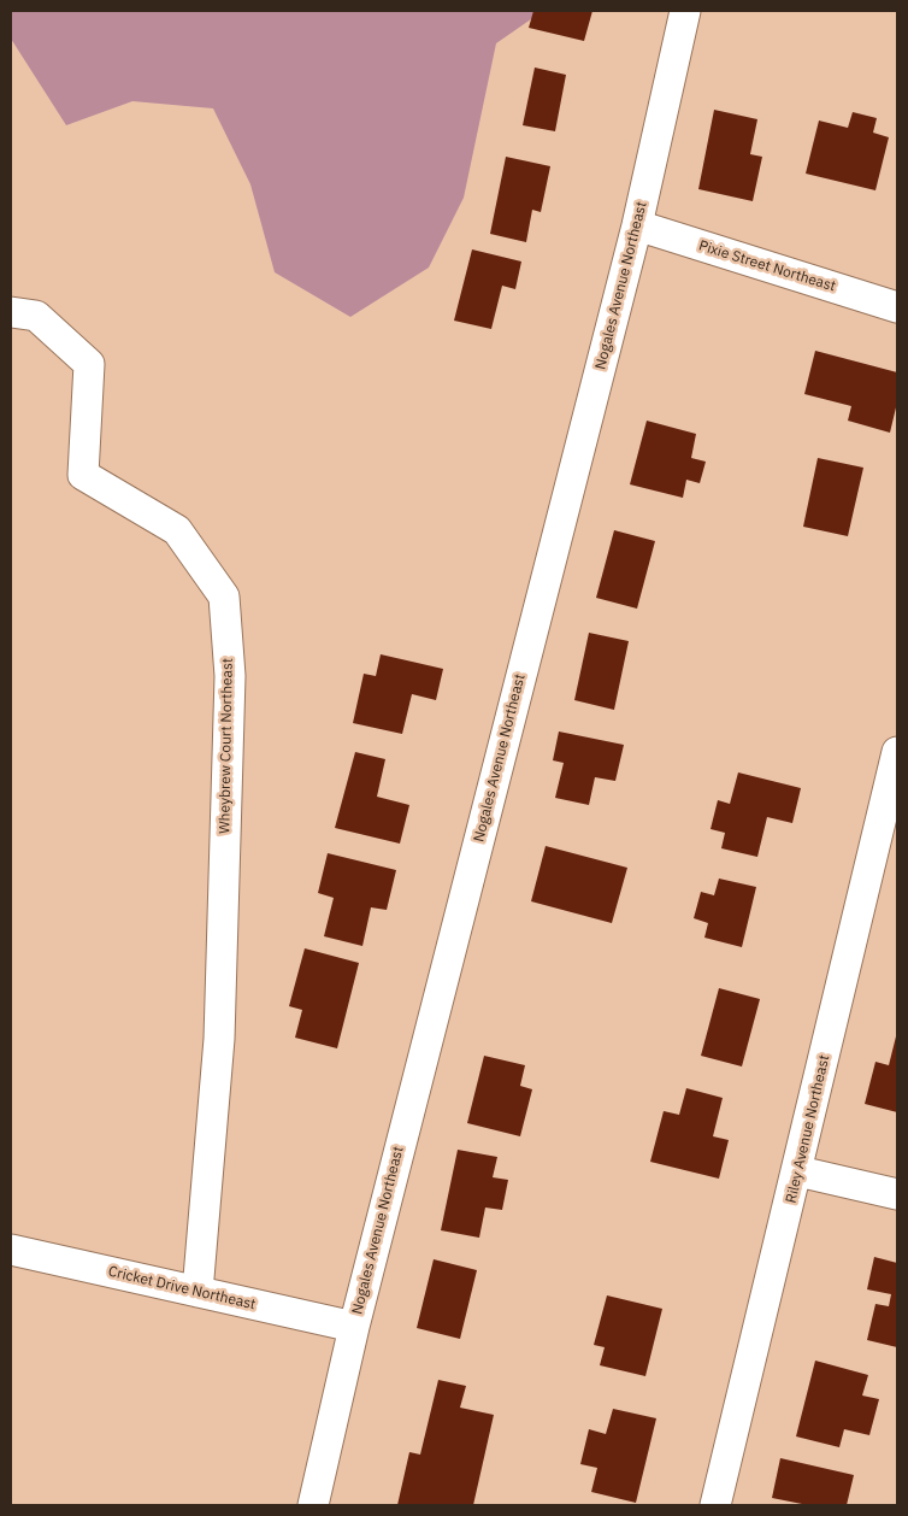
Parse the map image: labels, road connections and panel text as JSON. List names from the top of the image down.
{
  "streets": {
    "street": [
      "Pixie Street Northeast",
      "Nogales Avenue Northeast",
      "Wheybrew Court Northeast",
      "Riley Avenue Northeast",
      "Cricket Drive Northeast"
    ]
  },
  "crossings": [
    ["Pixie Street Northeast", "Nogales Avenue Northeast"],
    ["Nogales Avenue Northeast", "Cricket Drive Northeast"],
    ["Wheybrew Court Northeast", "Cricket Drive Northeast"]
  ]
}
